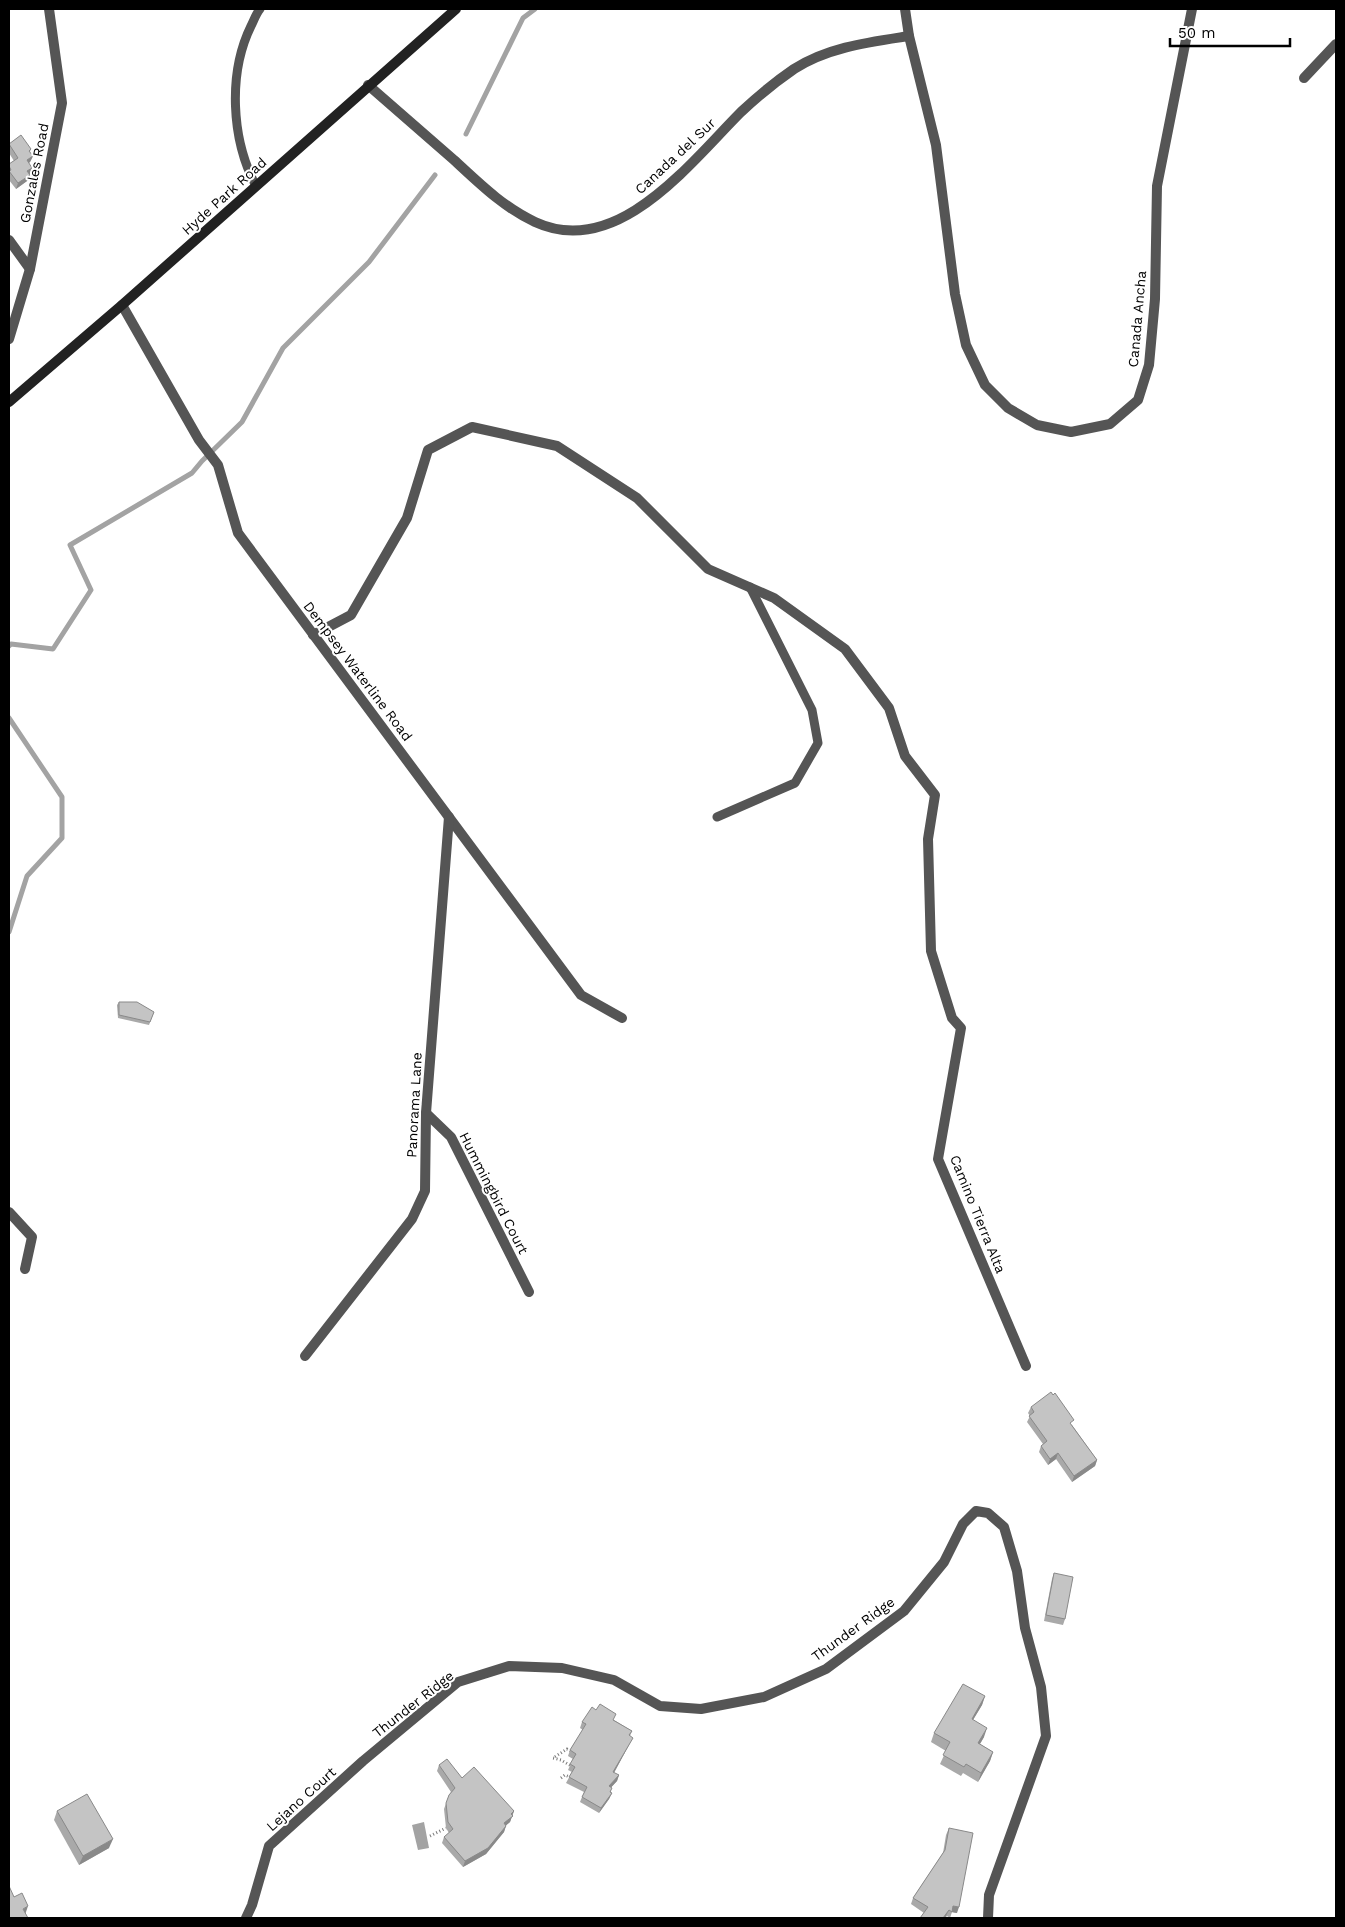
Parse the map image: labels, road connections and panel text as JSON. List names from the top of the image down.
{
  "streets": {
    "main road": ["Hyde Park Road"],
    "street": [
      "Canada del Sur",
      "Gonzales Road",
      "Canada Ancha",
      "Dempsey Waterline Road",
      "Panorama Lane",
      "Hummingbird Court",
      "Camino Tierra Alta",
      "Thunder Ridge",
      "Lejano Court"
    ]
  },
  "crossings": [
    ["Canada del Sur", "Hyde Park Road"],
    ["Canada del Sur", "Canada Ancha"],
    ["Hyde Park Road", "Dempsey Waterline Road"],
    ["Dempsey Waterline Road", "Panorama Lane"],
    ["Dempsey Waterline Road", "Camino Tierra Alta"],
    ["Panorama Lane", "Hummingbird Court"],
    ["Thunder Ridge", "Lejano Court"]
  ],
  "scale_bar": "50 m"
}
